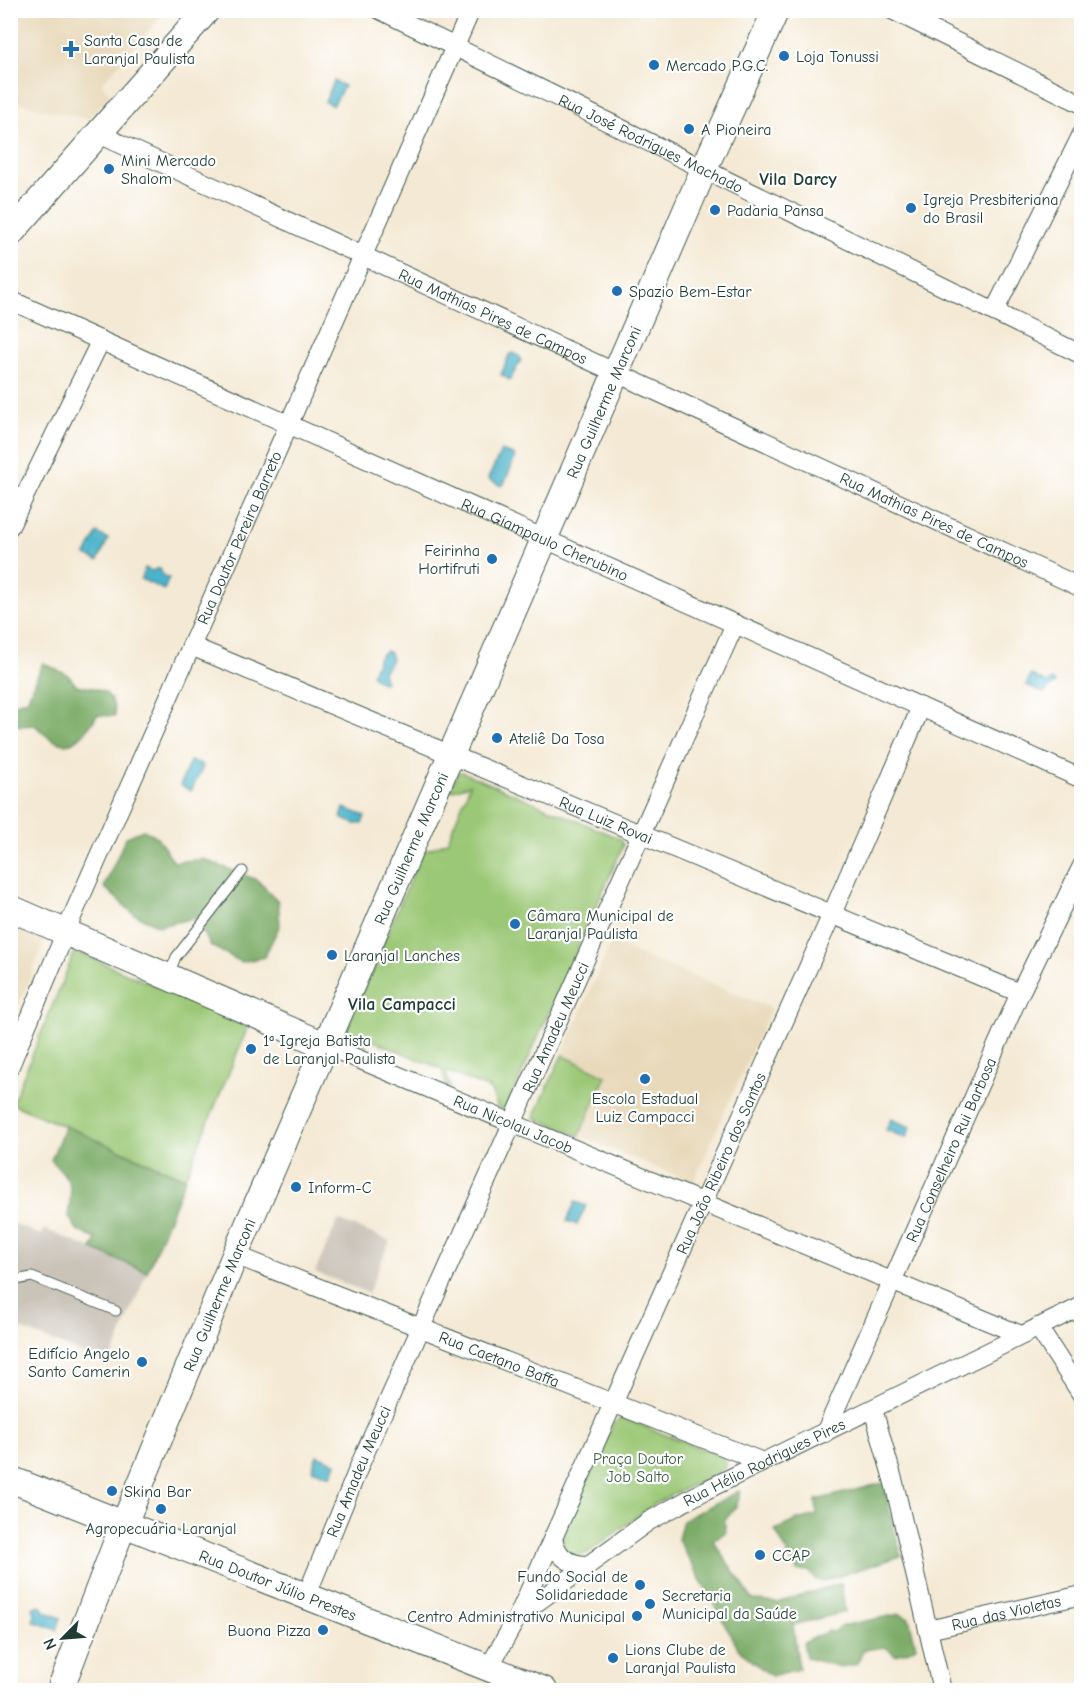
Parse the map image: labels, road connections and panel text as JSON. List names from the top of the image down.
{
  "streets": {
    "main road": ["Rua Guilherme Marconi", "Rua Nicolau Jacob", "Rua Doutor Júlio Prestes"],
    "street": [
      "Rua José Rodrigues Machado",
      "Rua Mathias Pires de Campos",
      "Rua Doutor Pereira Barreto",
      "Rua Giampaulo Cherubino",
      "Rua Luiz Rovai",
      "Rua Amadeu Meucci",
      "Rua Conselheiro Rui Barbosa",
      "Rua João Ribeiro dos Santos",
      "Rua Caetano Baffa",
      "Rua Hélio Rodrigues Pires",
      "Rua das Violetas"
    ]
  },
  "crossings": [
    ["Rua José Rodrigues Machado", "Rua Guilherme Marconi"],
    ["Rua José Rodrigues Machado", "Rua Doutor Pereira Barreto"],
    ["Rua Mathias Pires de Campos", "Rua Guilherme Marconi"],
    ["Rua Mathias Pires de Campos", "Rua Doutor Pereira Barreto"],
    ["Rua Guilherme Marconi", "Rua Giampaulo Cherubino"],
    ["Rua Guilherme Marconi", "Rua Luiz Rovai"],
    ["Rua Guilherme Marconi", "Rua Nicolau Jacob"],
    ["Rua Guilherme Marconi", "Rua Caetano Baffa"],
    ["Rua Guilherme Marconi", "Rua Doutor Júlio Prestes"],
    ["Rua Doutor Pereira Barreto", "Rua Giampaulo Cherubino"],
    ["Rua Doutor Pereira Barreto", "Rua Luiz Rovai"],
    ["Rua Doutor Pereira Barreto", "Rua Nicolau Jacob"],
    ["Rua Giampaulo Cherubino", "Rua Amadeu Meucci"],
    ["Rua Giampaulo Cherubino", "Rua João Ribeiro dos Santos"],
    ["Rua Luiz Rovai", "Rua Amadeu Meucci"],
    ["Rua Luiz Rovai", "Rua Conselheiro Rui Barbosa"],
    ["Rua Luiz Rovai", "Rua João Ribeiro dos Santos"],
    ["Rua Amadeu Meucci", "Rua Nicolau Jacob"],
    ["Rua Amadeu Meucci", "Rua Caetano Baffa"],
    ["Rua Amadeu Meucci", "Rua Doutor Júlio Prestes"],
    ["Rua Nicolau Jacob", "Rua Conselheiro Rui Barbosa"],
    ["Rua Nicolau Jacob", "Rua João Ribeiro dos Santos"],
    ["Rua Nicolau Jacob", "Rua Hélio Rodrigues Pires"],
    ["Rua Conselheiro Rui Barbosa", "Rua Hélio Rodrigues Pires"],
    ["Rua João Ribeiro dos Santos", "Rua Caetano Baffa"],
    ["Rua João Ribeiro dos Santos", "Rua Hélio Rodrigues Pires"],
    ["Rua Caetano Baffa", "Rua Hélio Rodrigues Pires"],
    ["Rua Hélio Rodrigues Pires", "Rua Doutor Júlio Prestes"]
  ],
  "districts": ["Vila Darcy", "Vila Campacci"],
  "parks": ["Praça Doutor Job Salto"],
  "places": {
    "health": ["Santa Casa de Laranjal Paulista"],
    "other": [
      "Loja Tonussi",
      "Mercado P.G.C.",
      "A Pioneira",
      "Mini Mercado Shalom",
      "Igreja Presbiteriana do Brasil",
      "Padaria Pansa",
      "Spazio Bem-Estar",
      "Feirinha Hortifruti",
      "Ateliê Da Tosa",
      "Câmara Municipal de Laranjal Paulista",
      "Laranjal Lanches",
      "1ª Igreja Batista de Laranjal Paulista",
      "Escola Estadual Luiz Campacci",
      "Inform-C",
      "Edifício Angelo Santo Camerin",
      "Skina Bar",
      "Agropecuária Laranjal",
      "CCAP",
      "Fundo Social de Solidariedade",
      "Secretaria Municipal da Saúde",
      "Centro Administrativo Municipal",
      "Buona Pizza",
      "Lions Clube de Laranjal Paulista"
    ]
  },
  "north": "bottom left"
}
